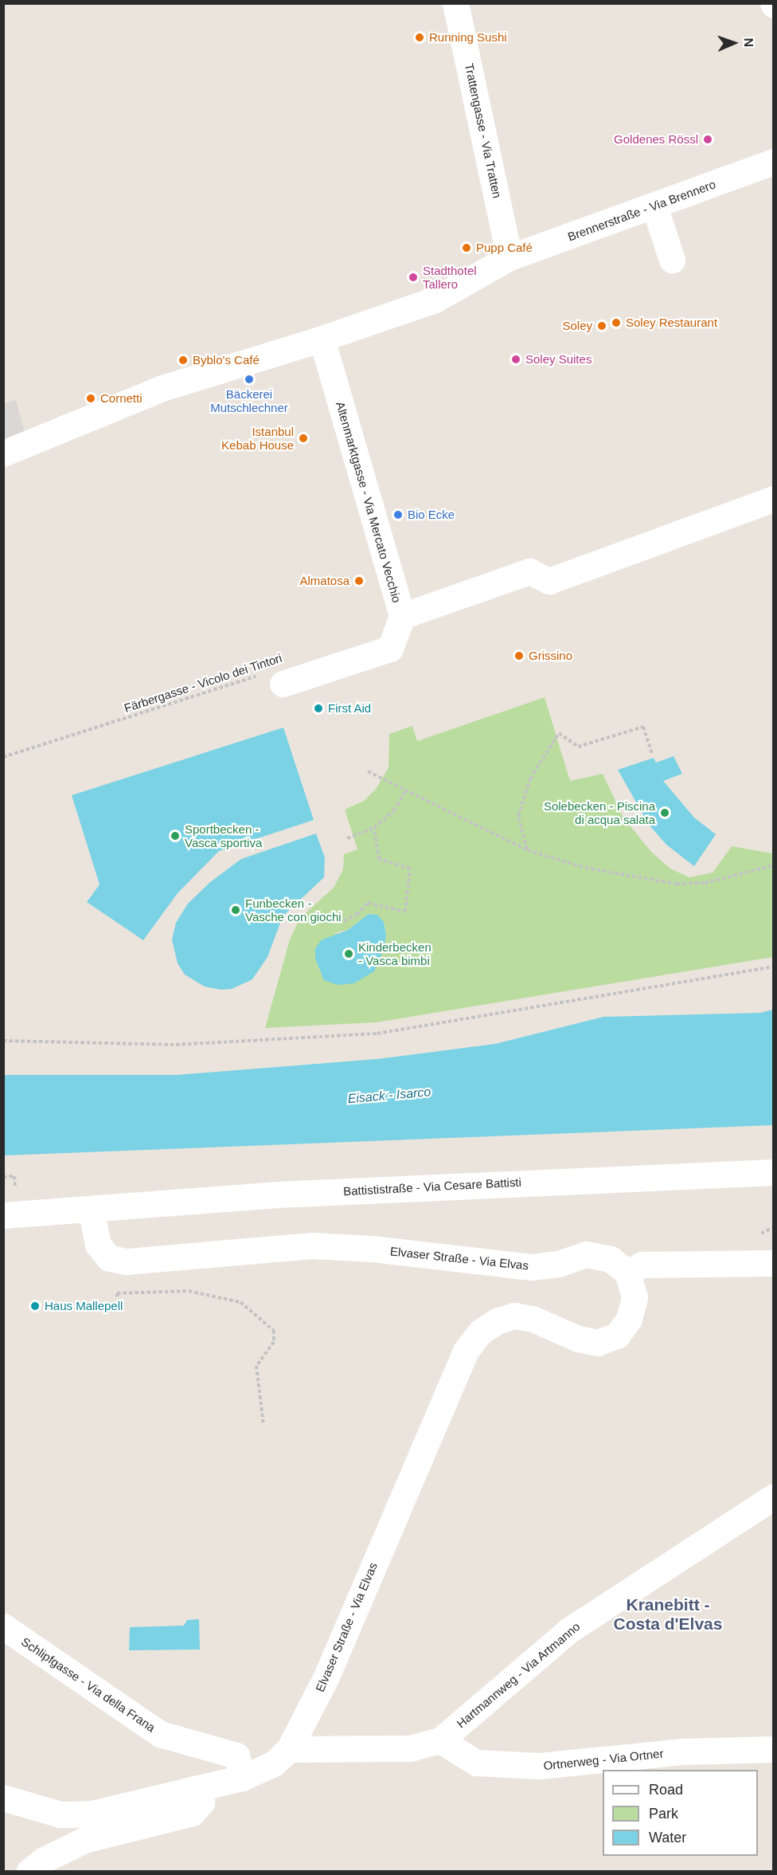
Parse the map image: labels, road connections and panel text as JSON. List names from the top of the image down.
{
  "streets": {
    "street": [
      "Trattengasse - Via Tratten",
      "Brennerstraße - Via Brennero",
      "Altenmarktgasse - Via Mercato Vecchio",
      "Battististraße - Via Cesare Battisti",
      "Elvaser Straße - Via Elvas",
      "Hartmannweg - Via Artmanno",
      "Schlipfgasse - Via della Frana",
      "Ortnerweg - Via Ortner"
    ],
    "path": ["Färbergasse - Vicolo dei Tintori"]
  },
  "crossings": [
    ["Trattengasse - Via Tratten", "Brennerstraße - Via Brennero"],
    ["Battististraße - Via Cesare Battisti", "Elvaser Straße - Via Elvas"],
    ["Elvaser Straße - Via Elvas", "Hartmannweg - Via Artmanno"],
    ["Elvaser Straße - Via Elvas", "Schlipfgasse - Via della Frana"],
    ["Hartmannweg - Via Artmanno", "Ortnerweg - Via Ortner"]
  ],
  "districts": ["Kranebitt - Costa d'Elvas"],
  "water": ["Eisack - Isarco"],
  "places": [
    "Running Sushi",
    "Goldenes Rössl",
    "Pupp Café",
    "Stadthotel Tallero",
    "Soley Restaurant",
    "Soley",
    "Soley Suites",
    "Byblo's Café",
    "Bäckerei Mutschlechner",
    "Cornetti",
    "Istanbul Kebab House",
    "Bio Ecke",
    "Almatosa",
    "Grissino",
    "First Aid",
    "Solebecken - Piscina di acqua salata",
    "Sportbecken - Vasca sportiva",
    "Funbecken - Vasche con giochi",
    "Kinderbecken - Vasca bimbi",
    "Haus Mallepell"
  ],
  "legend": ["Road", "Park", "Water"],
  "north": "right"
}
